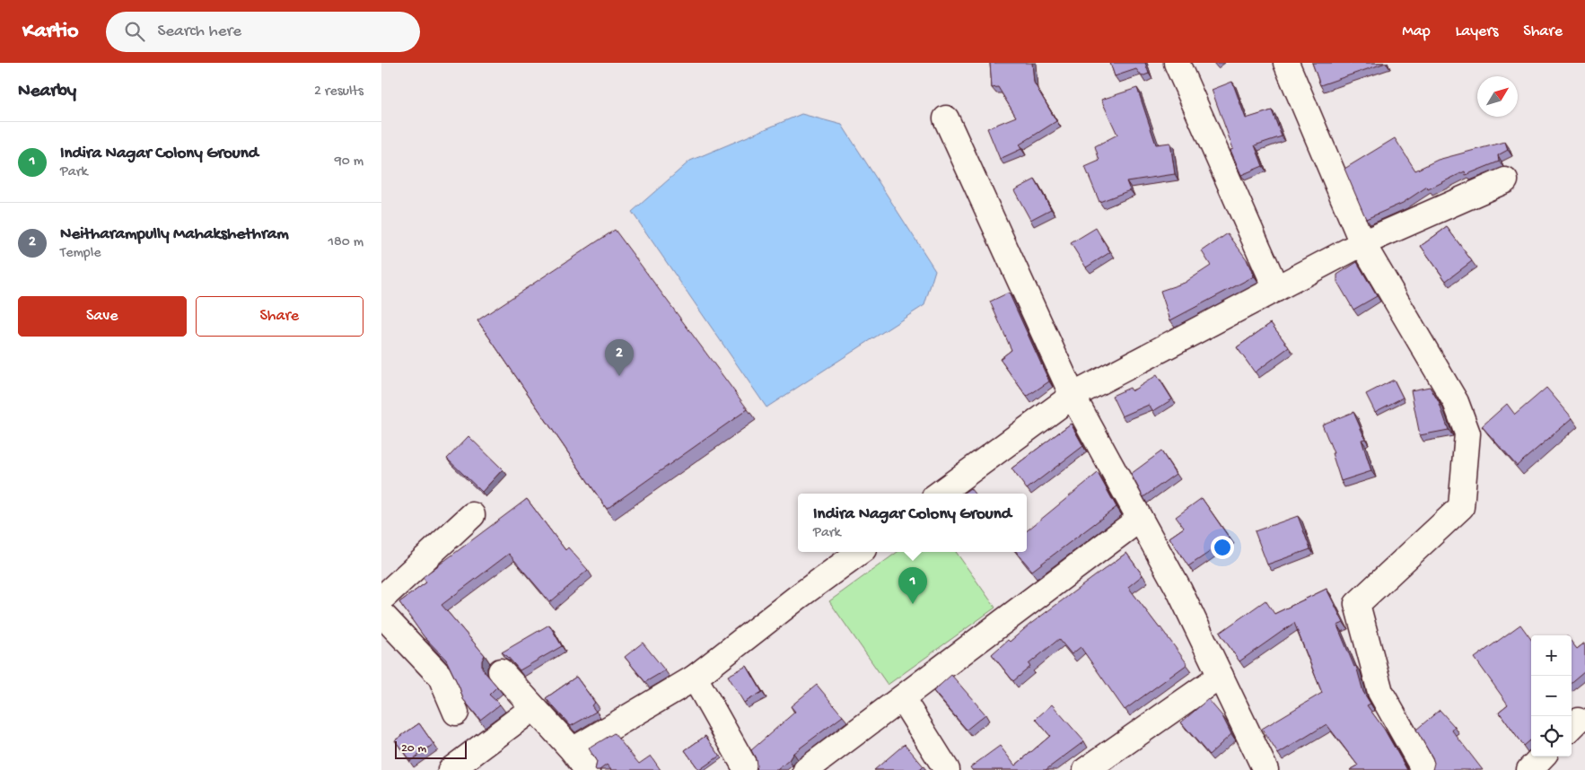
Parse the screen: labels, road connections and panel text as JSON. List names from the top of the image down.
{
  "scale_bar": "20 m",
  "north": "top right",
  "page": {
    "header": "Kartio",
    "search": "Search here",
    "nav": ["Map", "Layers", "Share"],
    "heading": ["Nearby", "2 results"],
    "list": [
      {
        "mark": "1",
        "name": "Indira Nagar Colony Ground",
        "note": "Park",
        "value": "90 m"
      },
      {
        "mark": "2",
        "name": "Neitharampully Mahakshethram",
        "note": "Temple",
        "value": "180 m"
      }
    ],
    "buttons": ["Save", "Share"],
    "pins": ["2", "1"],
    "popup": ["Indira Nagar Colony Ground", "Park"],
    "map_buttons": ["+", "−"],
    "scale": "20 m"
  }
}
